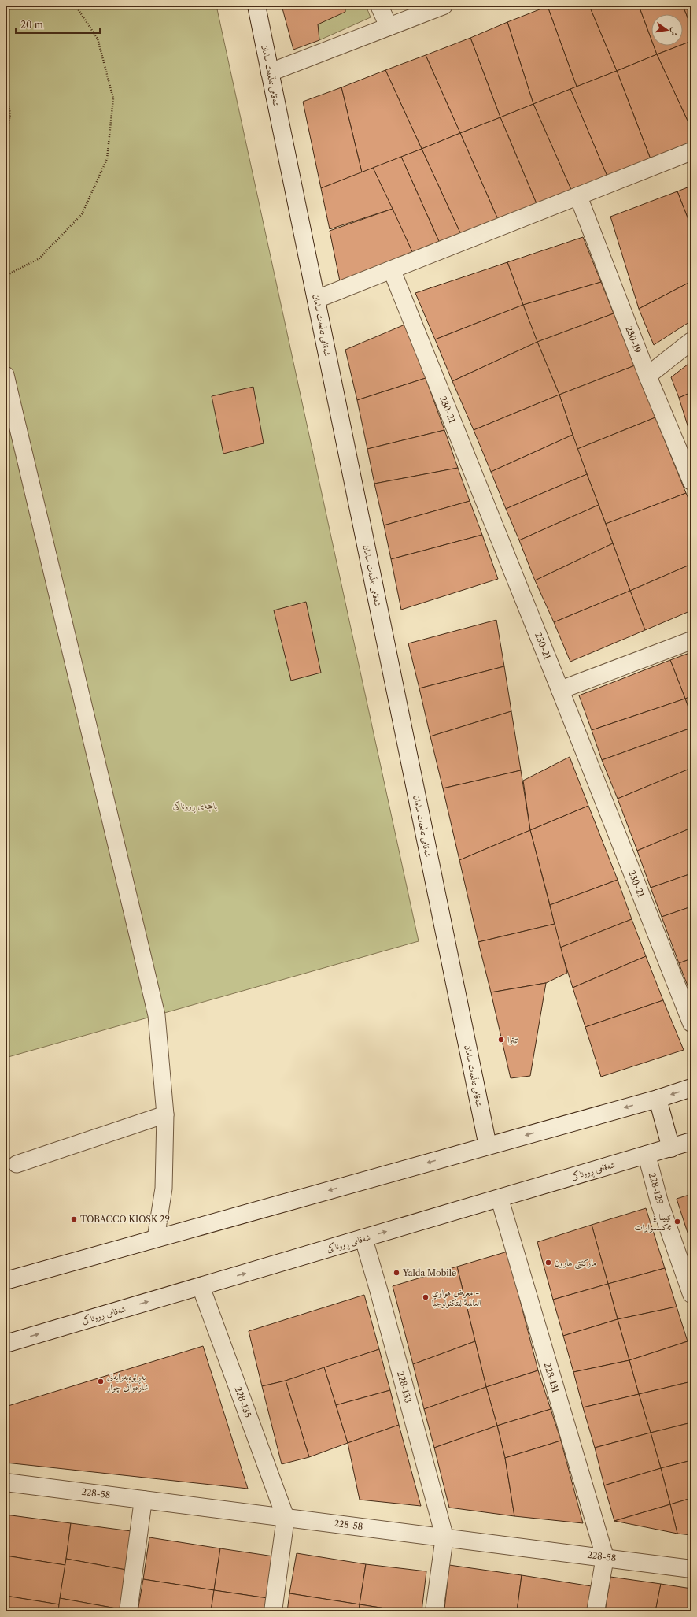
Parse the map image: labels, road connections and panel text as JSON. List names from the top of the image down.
{
  "streets": {
    "street": [
      "شەقامی تەڵعەت سامان",
      "230-19",
      "230-21",
      "شەقامی ڕووناکی",
      "228-129",
      "228-131",
      "228-133",
      "228-135",
      "228-58"
    ]
  },
  "crossings": [
    ["شەقامی ڕووناکی", "228-129"],
    ["شەقامی ڕووناکی", "228-131"],
    ["شەقامی ڕووناکی", "228-133"],
    ["شەقامی ڕووناکی", "228-135"],
    ["228-131", "228-58"],
    ["228-133", "228-58"],
    ["228-135", "228-58"]
  ],
  "parks": ["باخچەی ڕووناکی"],
  "places": [
    "تێترا",
    "TOBACCO KIOSK 29",
    "ئێلینا بۆ ئەکسسوارات",
    "مارکێتی هارون",
    "Yalda Mobile",
    "معرض هواوي - العالمية للتكنولوجيا",
    "بەڕێوەبەرایەتی شارەوانی چوار"
  ],
  "scale_bar": "20 m",
  "north": "right"
}
